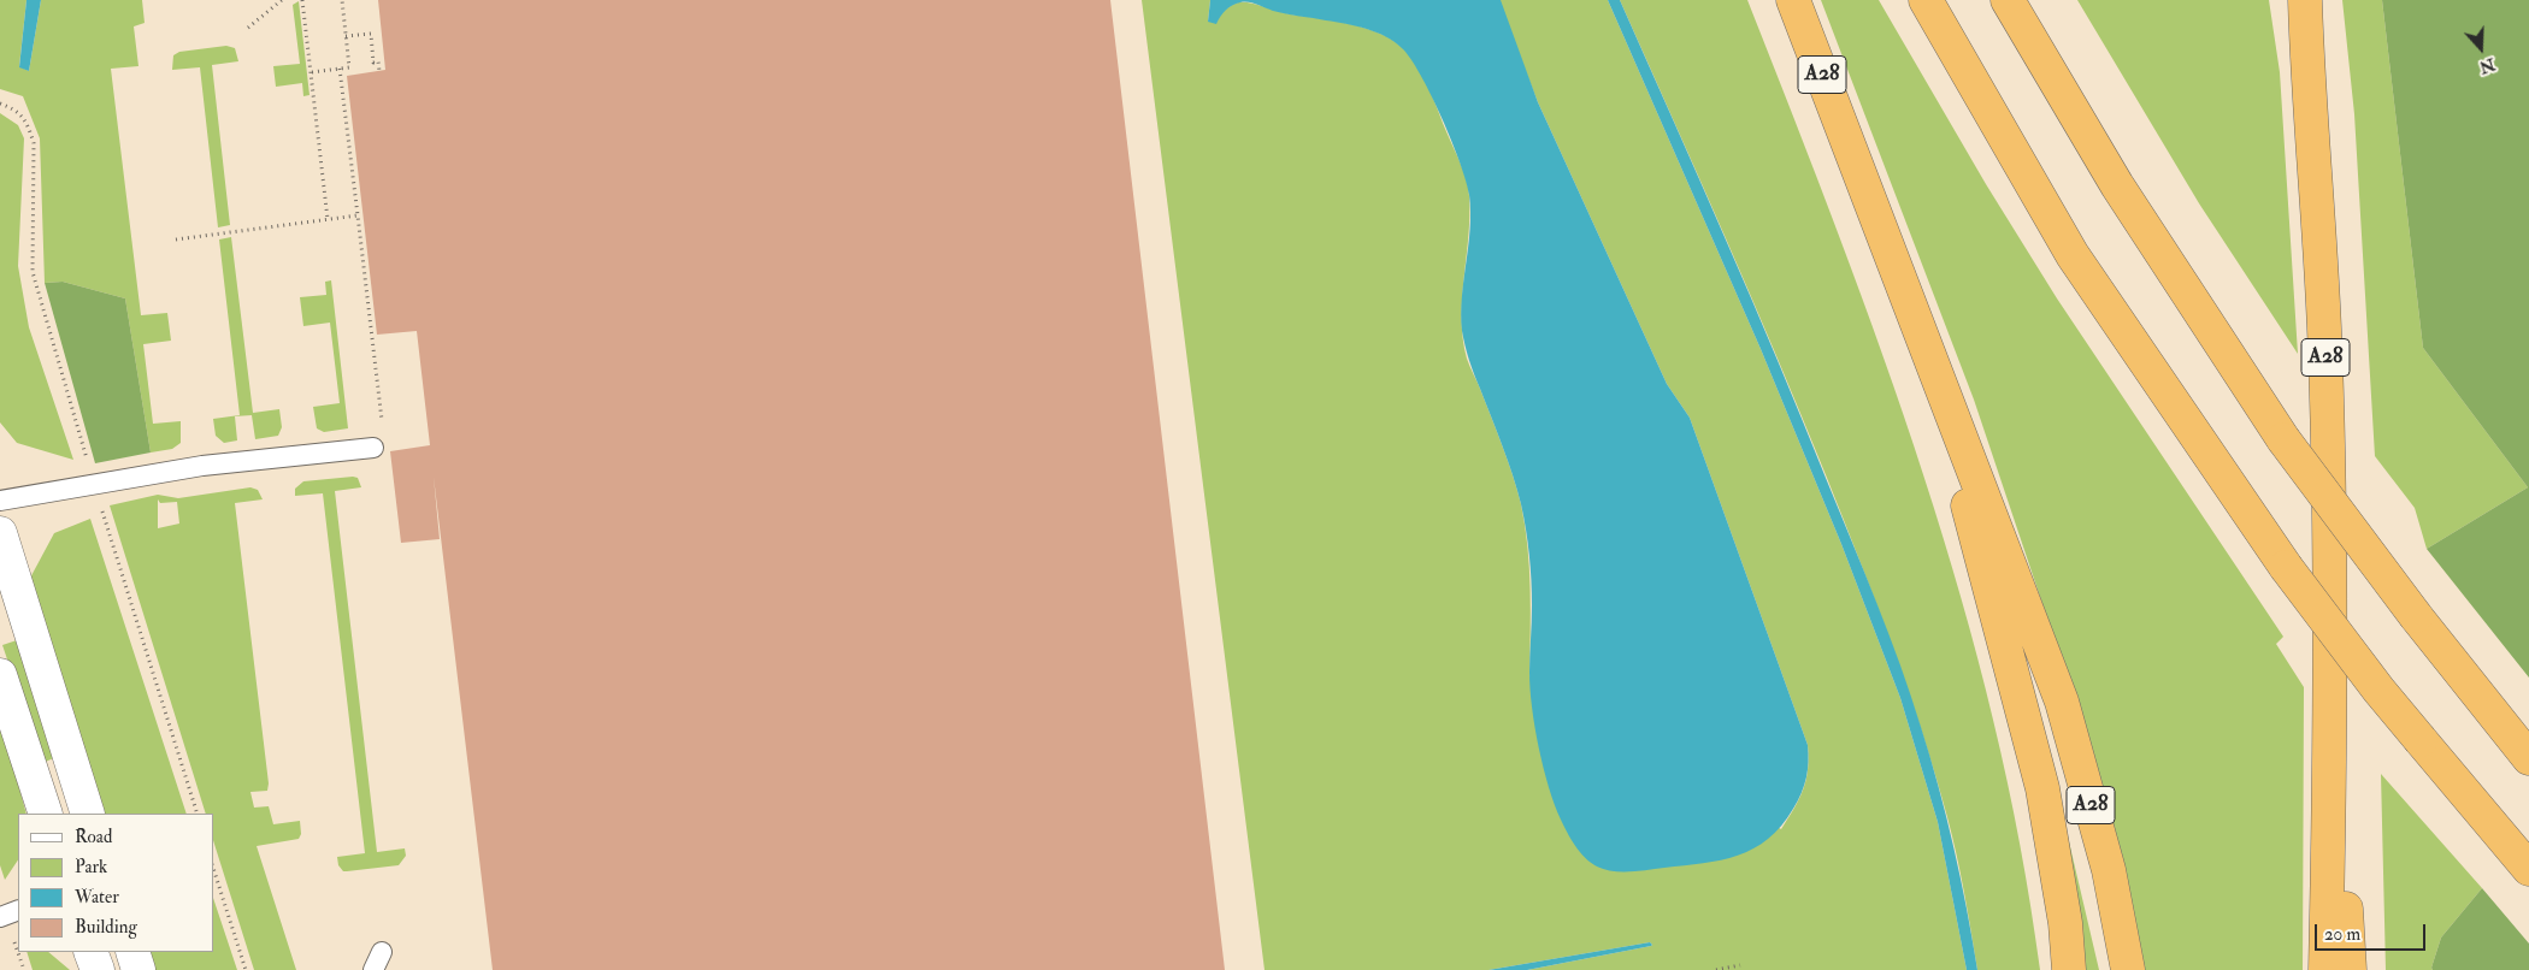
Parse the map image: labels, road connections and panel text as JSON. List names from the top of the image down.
{
  "streets": {
    "highway": ["A28"]
  },
  "legend": [
    "Road",
    "Park",
    "Water",
    "Building"
  ],
  "scale_bar": "20 m",
  "north": "bottom"
}
